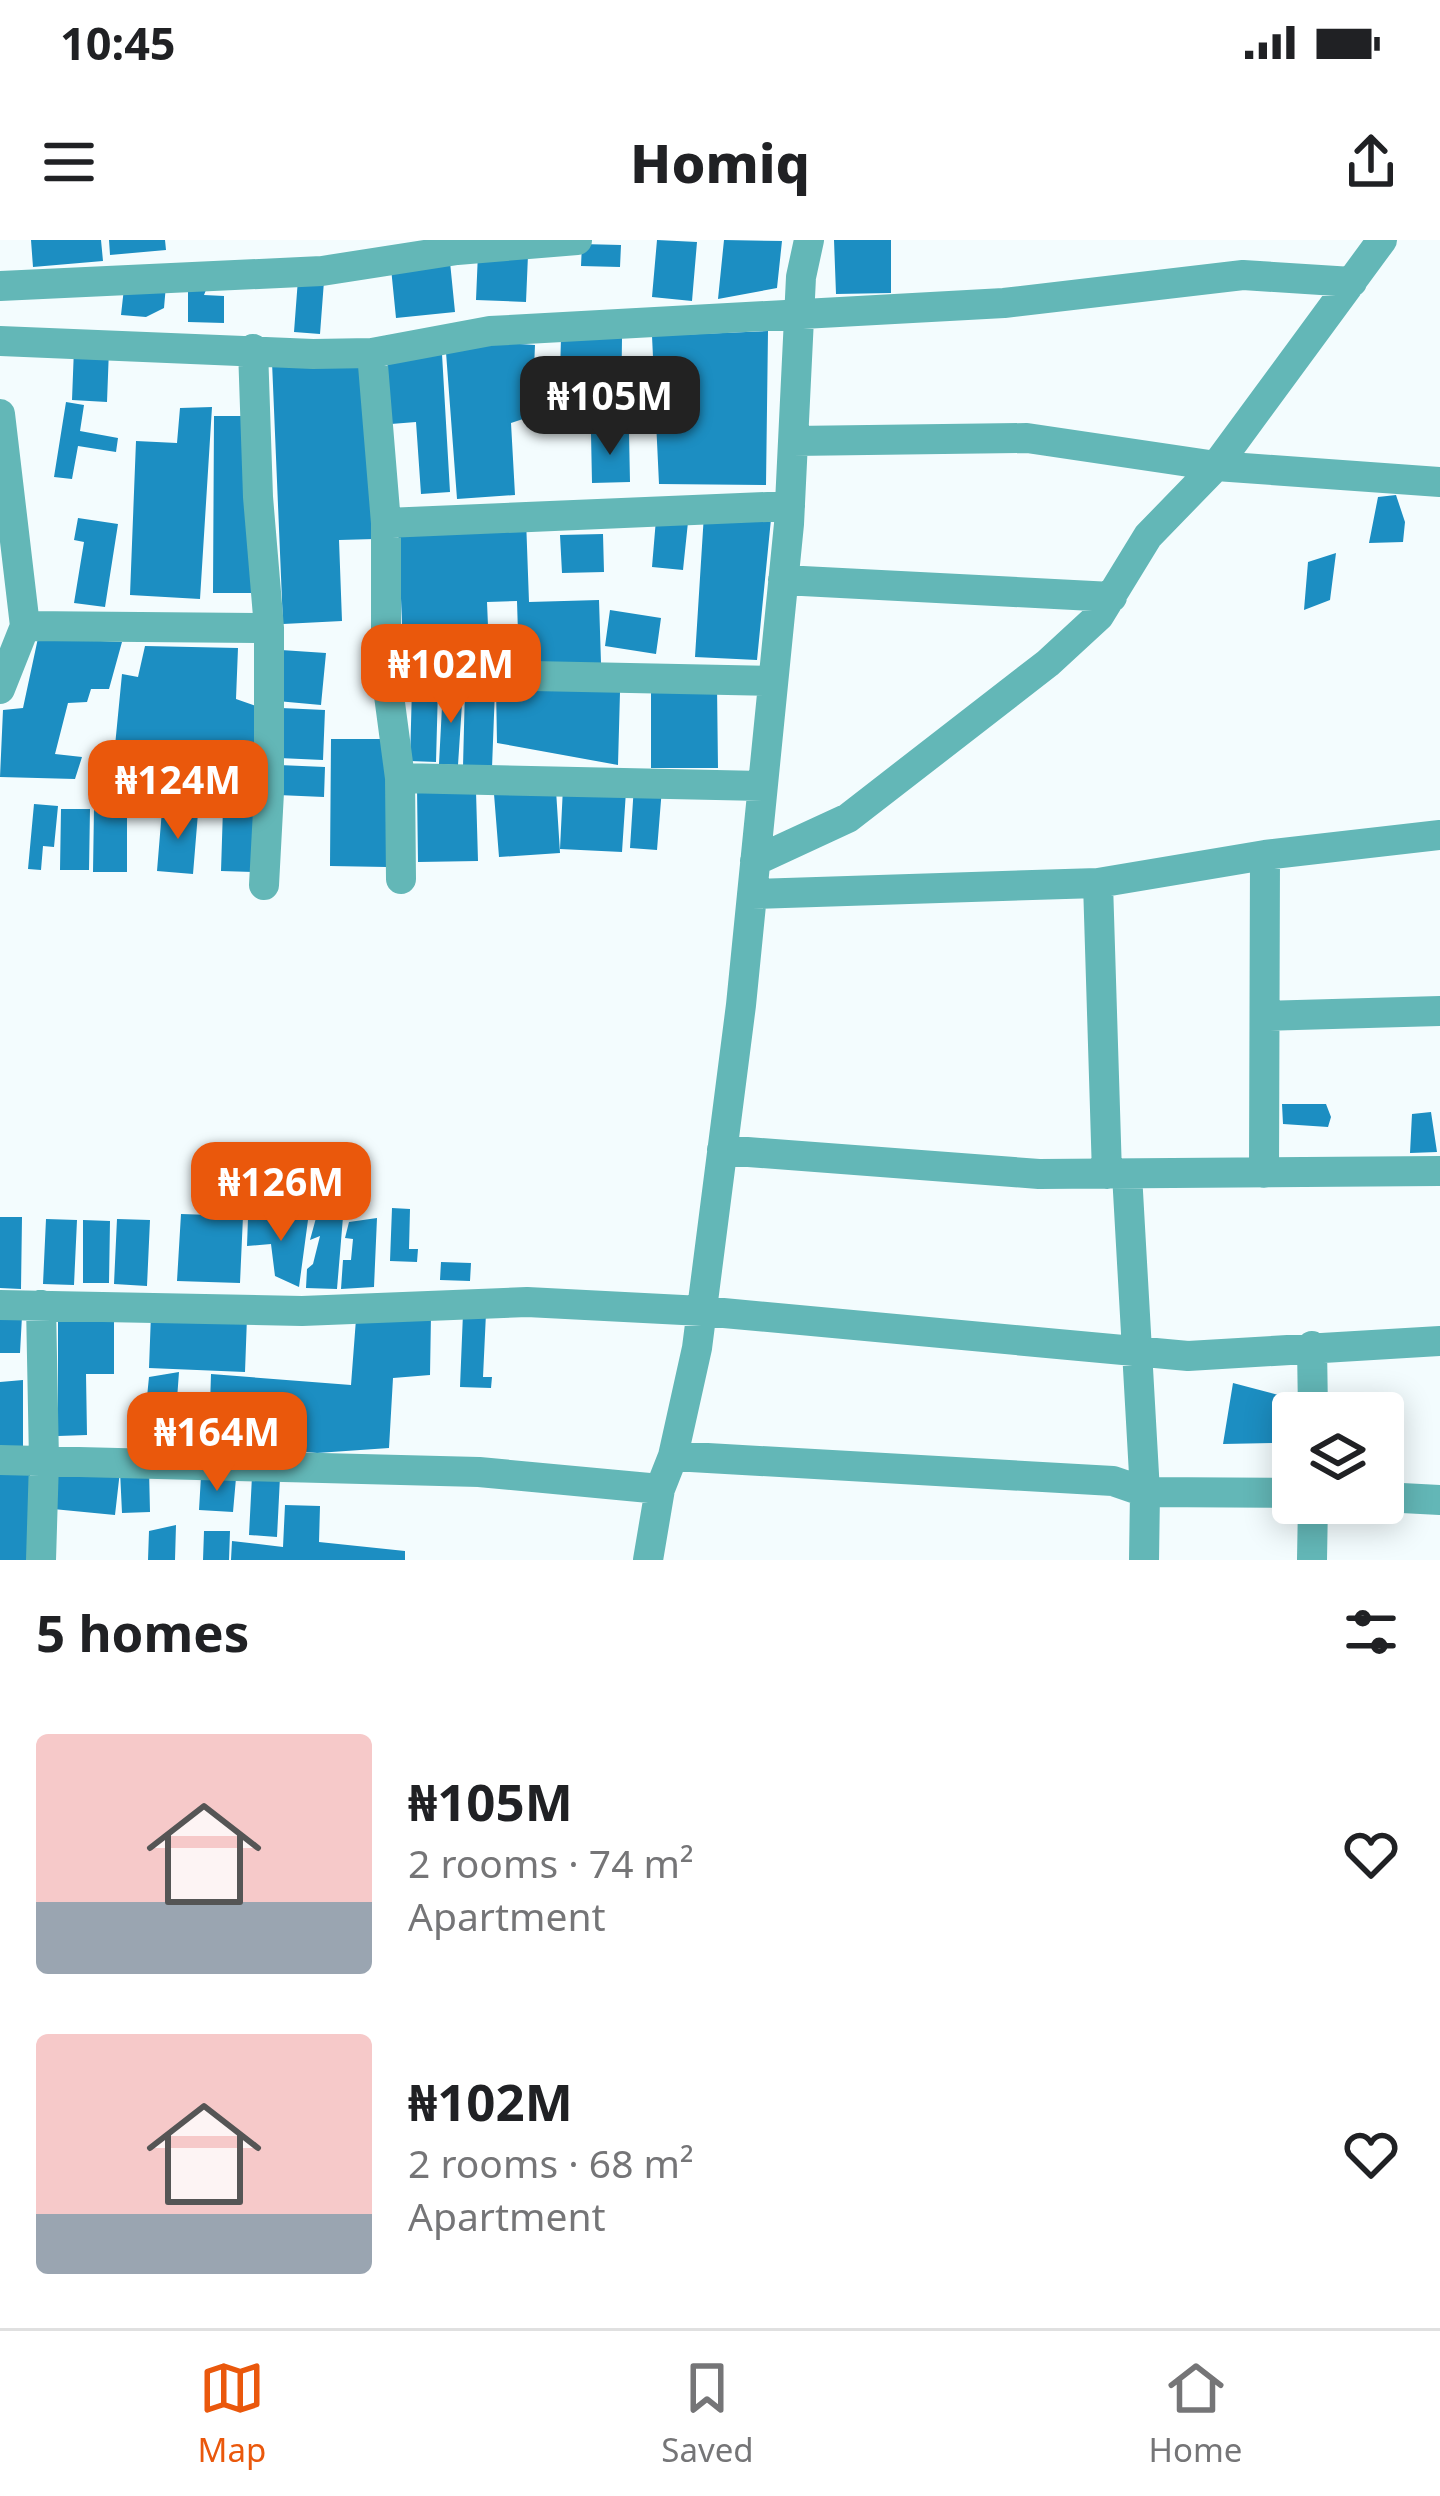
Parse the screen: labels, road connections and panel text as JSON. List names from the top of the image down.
{
  "page": {
    "status": "10:45",
    "header": "Homiq",
    "price": [
      "₦105M",
      "₦102M",
      "₦124M",
      "₦126M",
      "₦164M"
    ],
    "heading": "5 homes",
    "list": [
      {
        "name": "₦105M",
        "note": "2 rooms · 74 m² · Apartment"
      },
      {
        "name": "₦102M",
        "note": "2 rooms · 68 m² · Apartment"
      }
    ],
    "tabs": ["Map", "Saved", "Home"]
  }
}
